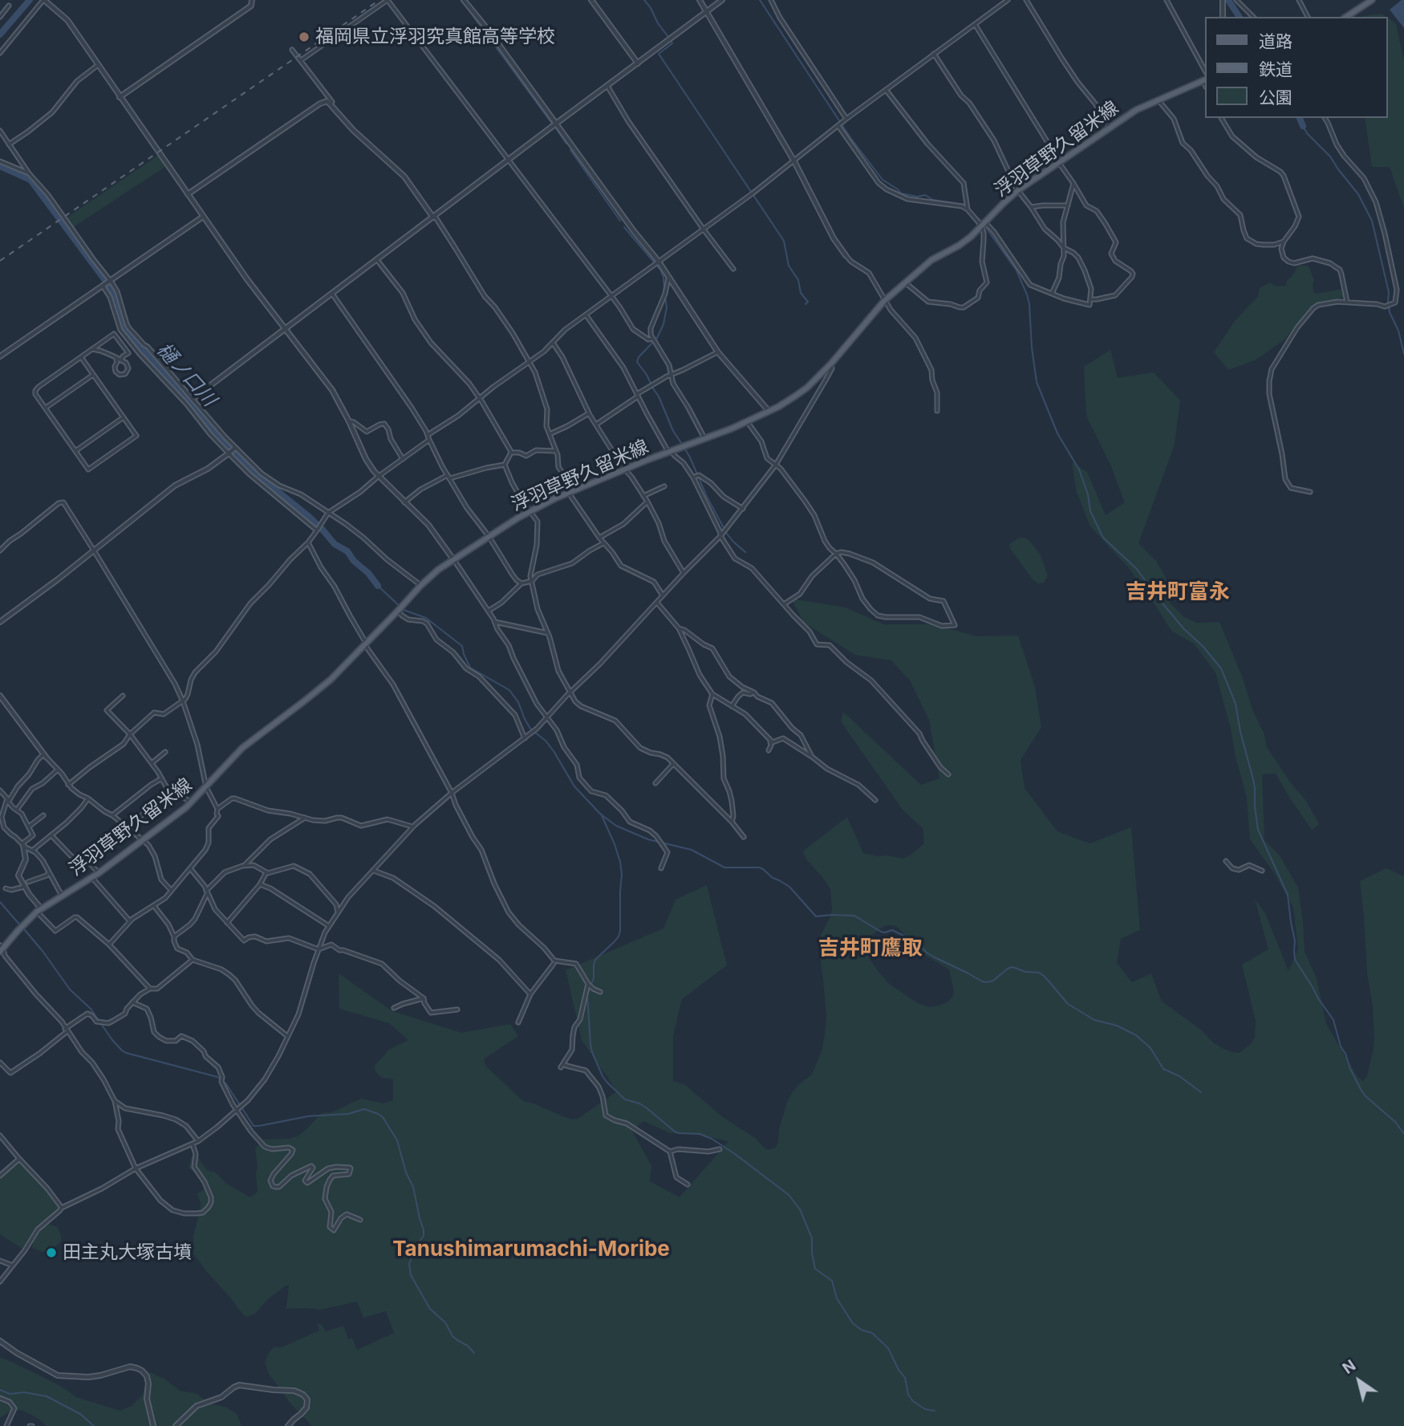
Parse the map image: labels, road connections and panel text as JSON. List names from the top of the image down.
{
  "streets": {
    "main road": ["浮羽草野久留米線"]
  },
  "districts": ["吉井町富永", "吉井町鷹取", "Tanushimarumachi-Moribe"],
  "water": ["樋ノ口川"],
  "places": ["福岡県立浮羽究真館高等学校", "田主丸大塚古墳"],
  "legend": ["道路", "鉄道", "公園"],
  "north": "top left"
}
